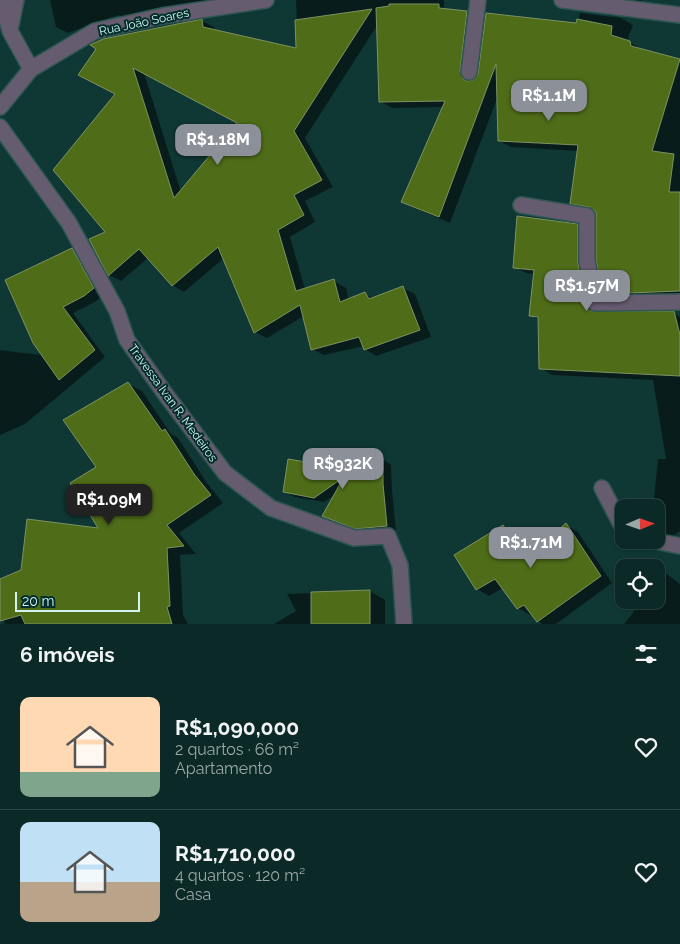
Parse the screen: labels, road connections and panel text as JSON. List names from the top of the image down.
{
  "streets": {
    "street": ["Rua João Soares", "Travessa Ivan R. Medeiros"]
  },
  "scale_bar": "20 m",
  "north": "right",
  "page": {
    "price": [
      "R$1.1M",
      "R$1.18M",
      "R$1.57M",
      "R$932K",
      "R$1.09M",
      "R$1.71M"
    ],
    "scale": "20 m",
    "heading": "6 imóveis",
    "list": [
      {
        "name": "R$1,090,000",
        "note": "2 quartos · 66 m² · Apartamento"
      },
      {
        "name": "R$1,710,000",
        "note": "4 quartos · 120 m² · Casa"
      }
    ]
  }
}
